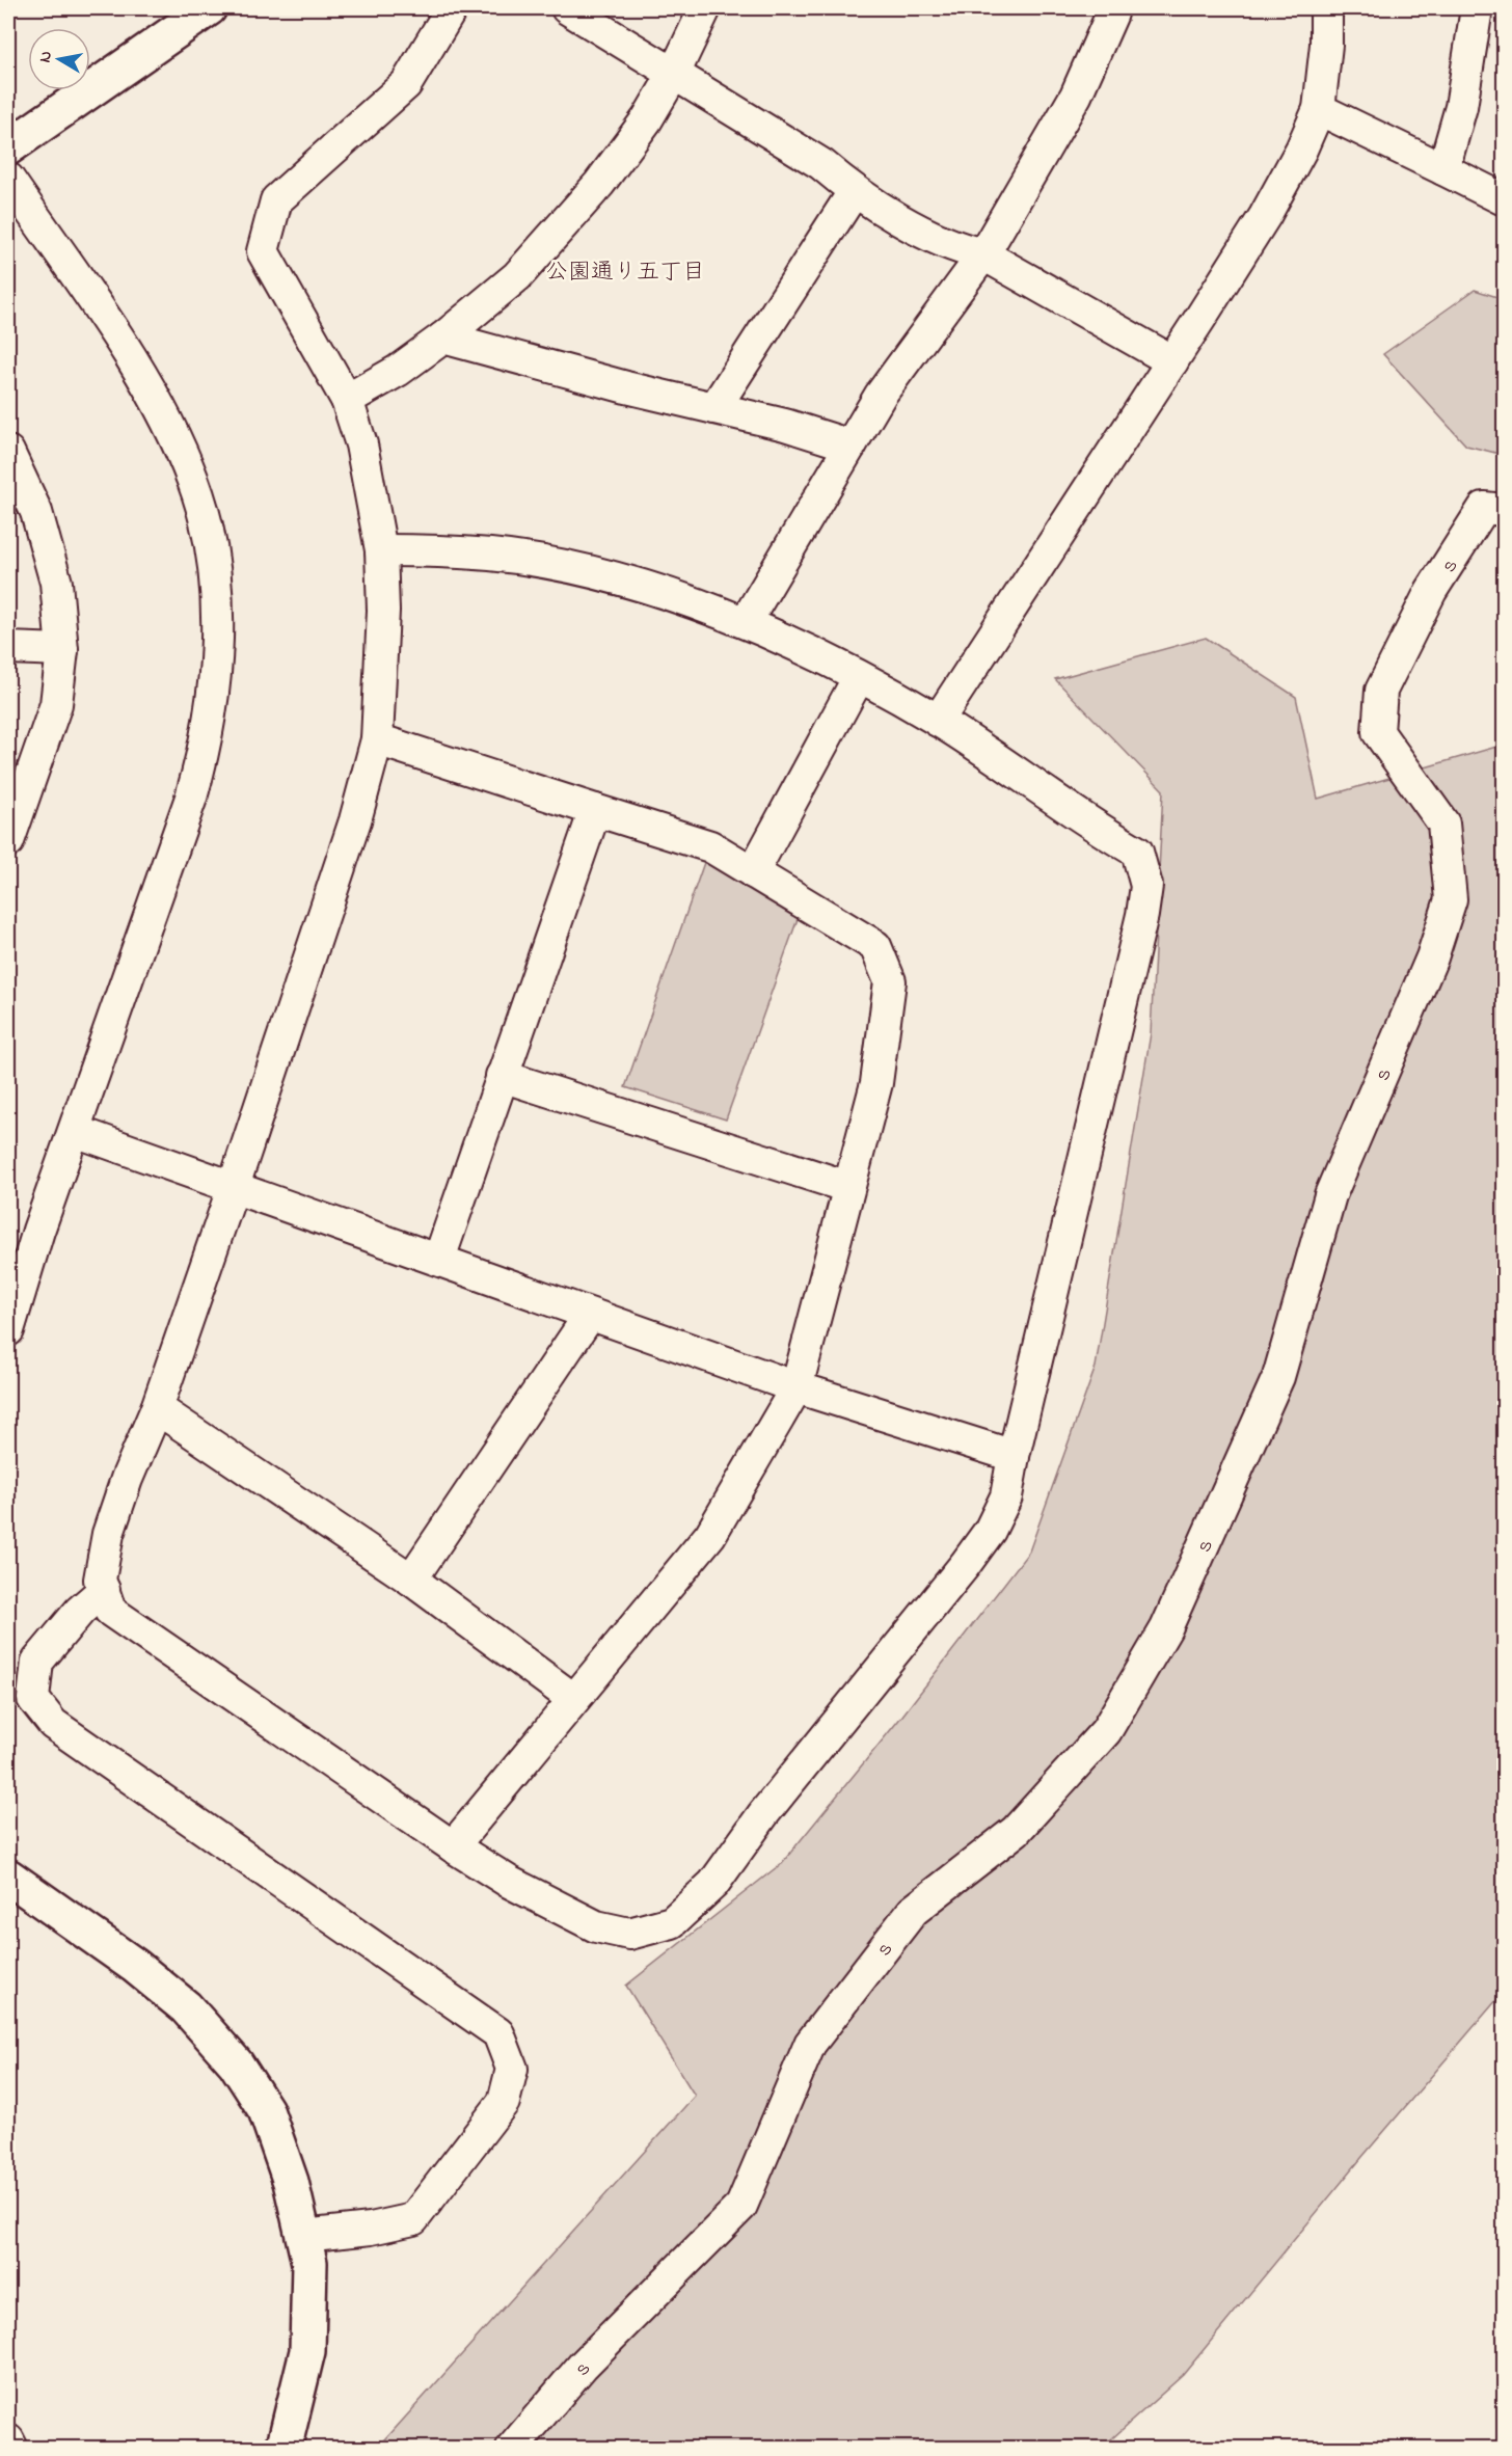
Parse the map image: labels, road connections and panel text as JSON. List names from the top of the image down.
{
  "streets": {
    "street": ["s"]
  },
  "districts": ["公園通り五丁目"],
  "north": "left"
}
